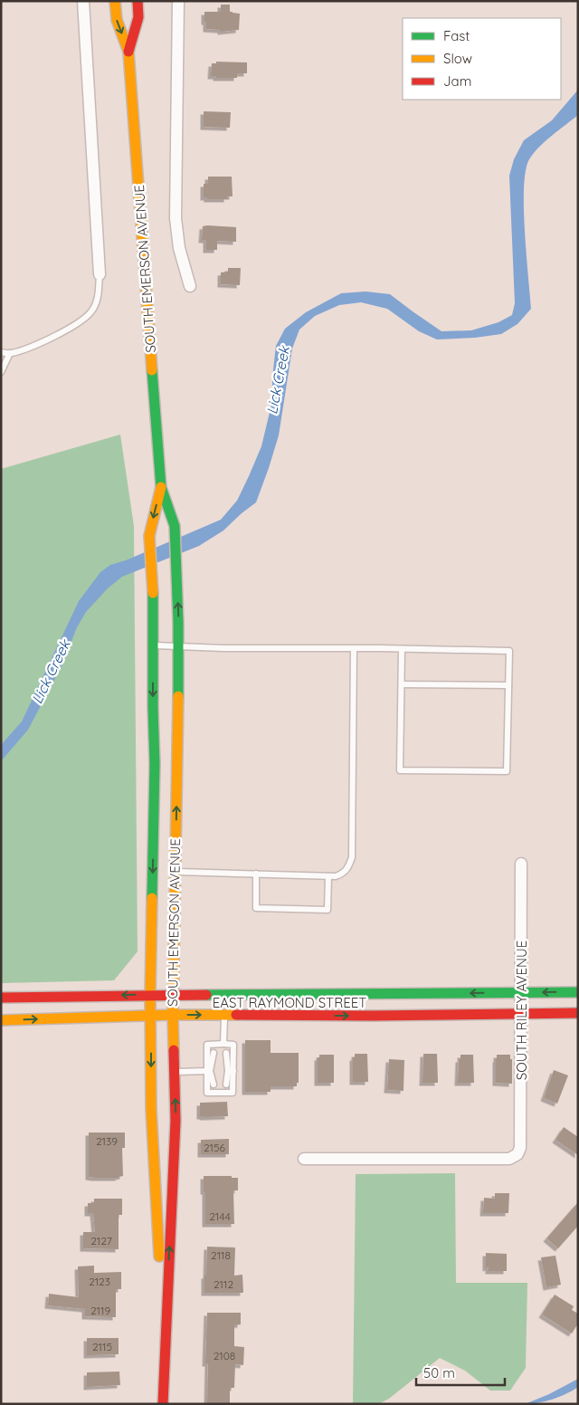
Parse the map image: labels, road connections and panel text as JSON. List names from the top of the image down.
{
  "streets": {
    "main road": ["SOUTH EMERSON AVENUE", "EAST RAYMOND STREET"],
    "street": ["SOUTH RILEY AVENUE"]
  },
  "crossings": [
    ["SOUTH EMERSON AVENUE", "EAST RAYMOND STREET"],
    ["EAST RAYMOND STREET", "SOUTH RILEY AVENUE"]
  ],
  "water": ["Lick Creek"],
  "house_numbers": [
    "2139",
    "2156",
    "2144",
    "2127",
    "2118",
    "2123",
    "2112",
    "2119",
    "2115",
    "2108"
  ],
  "legend": ["Fast", "Slow", "Jam"],
  "scale_bar": "50 m"
}
